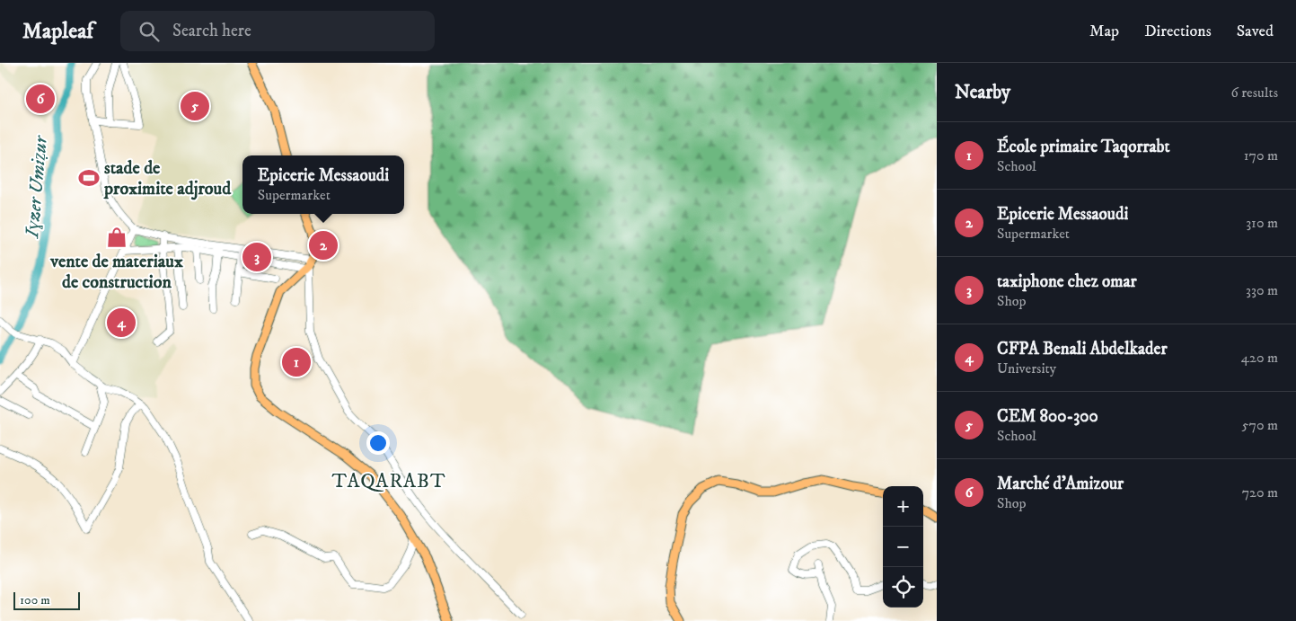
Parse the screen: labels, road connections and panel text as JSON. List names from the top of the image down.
{
  "districts": ["TAQARABT"],
  "water": ["Iɣzer Umiẓur"],
  "places": {
    "sports": ["stade de proximite adjroud"],
    "shop": ["vente de materiaux de construction"]
  },
  "scale_bar": "100 m",
  "page": {
    "header": "Mapleaf",
    "search": "Search here",
    "nav": ["Map", "Directions", "Saved"],
    "heading": ["Nearby", "6 results"],
    "pins": [
      "6",
      "5",
      "2",
      "3",
      "4",
      "1"
    ],
    "list": [
      {
        "mark": "1",
        "name": "École primaire Taqorrabt",
        "note": "School",
        "value": "170 m"
      },
      {
        "mark": "2",
        "name": "Epicerie Messaoudi",
        "note": "Supermarket",
        "value": "310 m"
      },
      {
        "mark": "3",
        "name": "taxiphone chez omar",
        "note": "Shop",
        "value": "330 m"
      },
      {
        "mark": "4",
        "name": "CFPA Benali Abdelkader",
        "note": "University",
        "value": "420 m"
      },
      {
        "mark": "5",
        "name": "CEM 800-300",
        "note": "School",
        "value": "570 m"
      },
      {
        "mark": "6",
        "name": "Marché d'Amizour",
        "note": "Shop",
        "value": "720 m"
      }
    ],
    "popup": ["Epicerie Messaoudi", "Supermarket"],
    "map_buttons": ["+", "−"],
    "scale": "100 m"
  }
}
